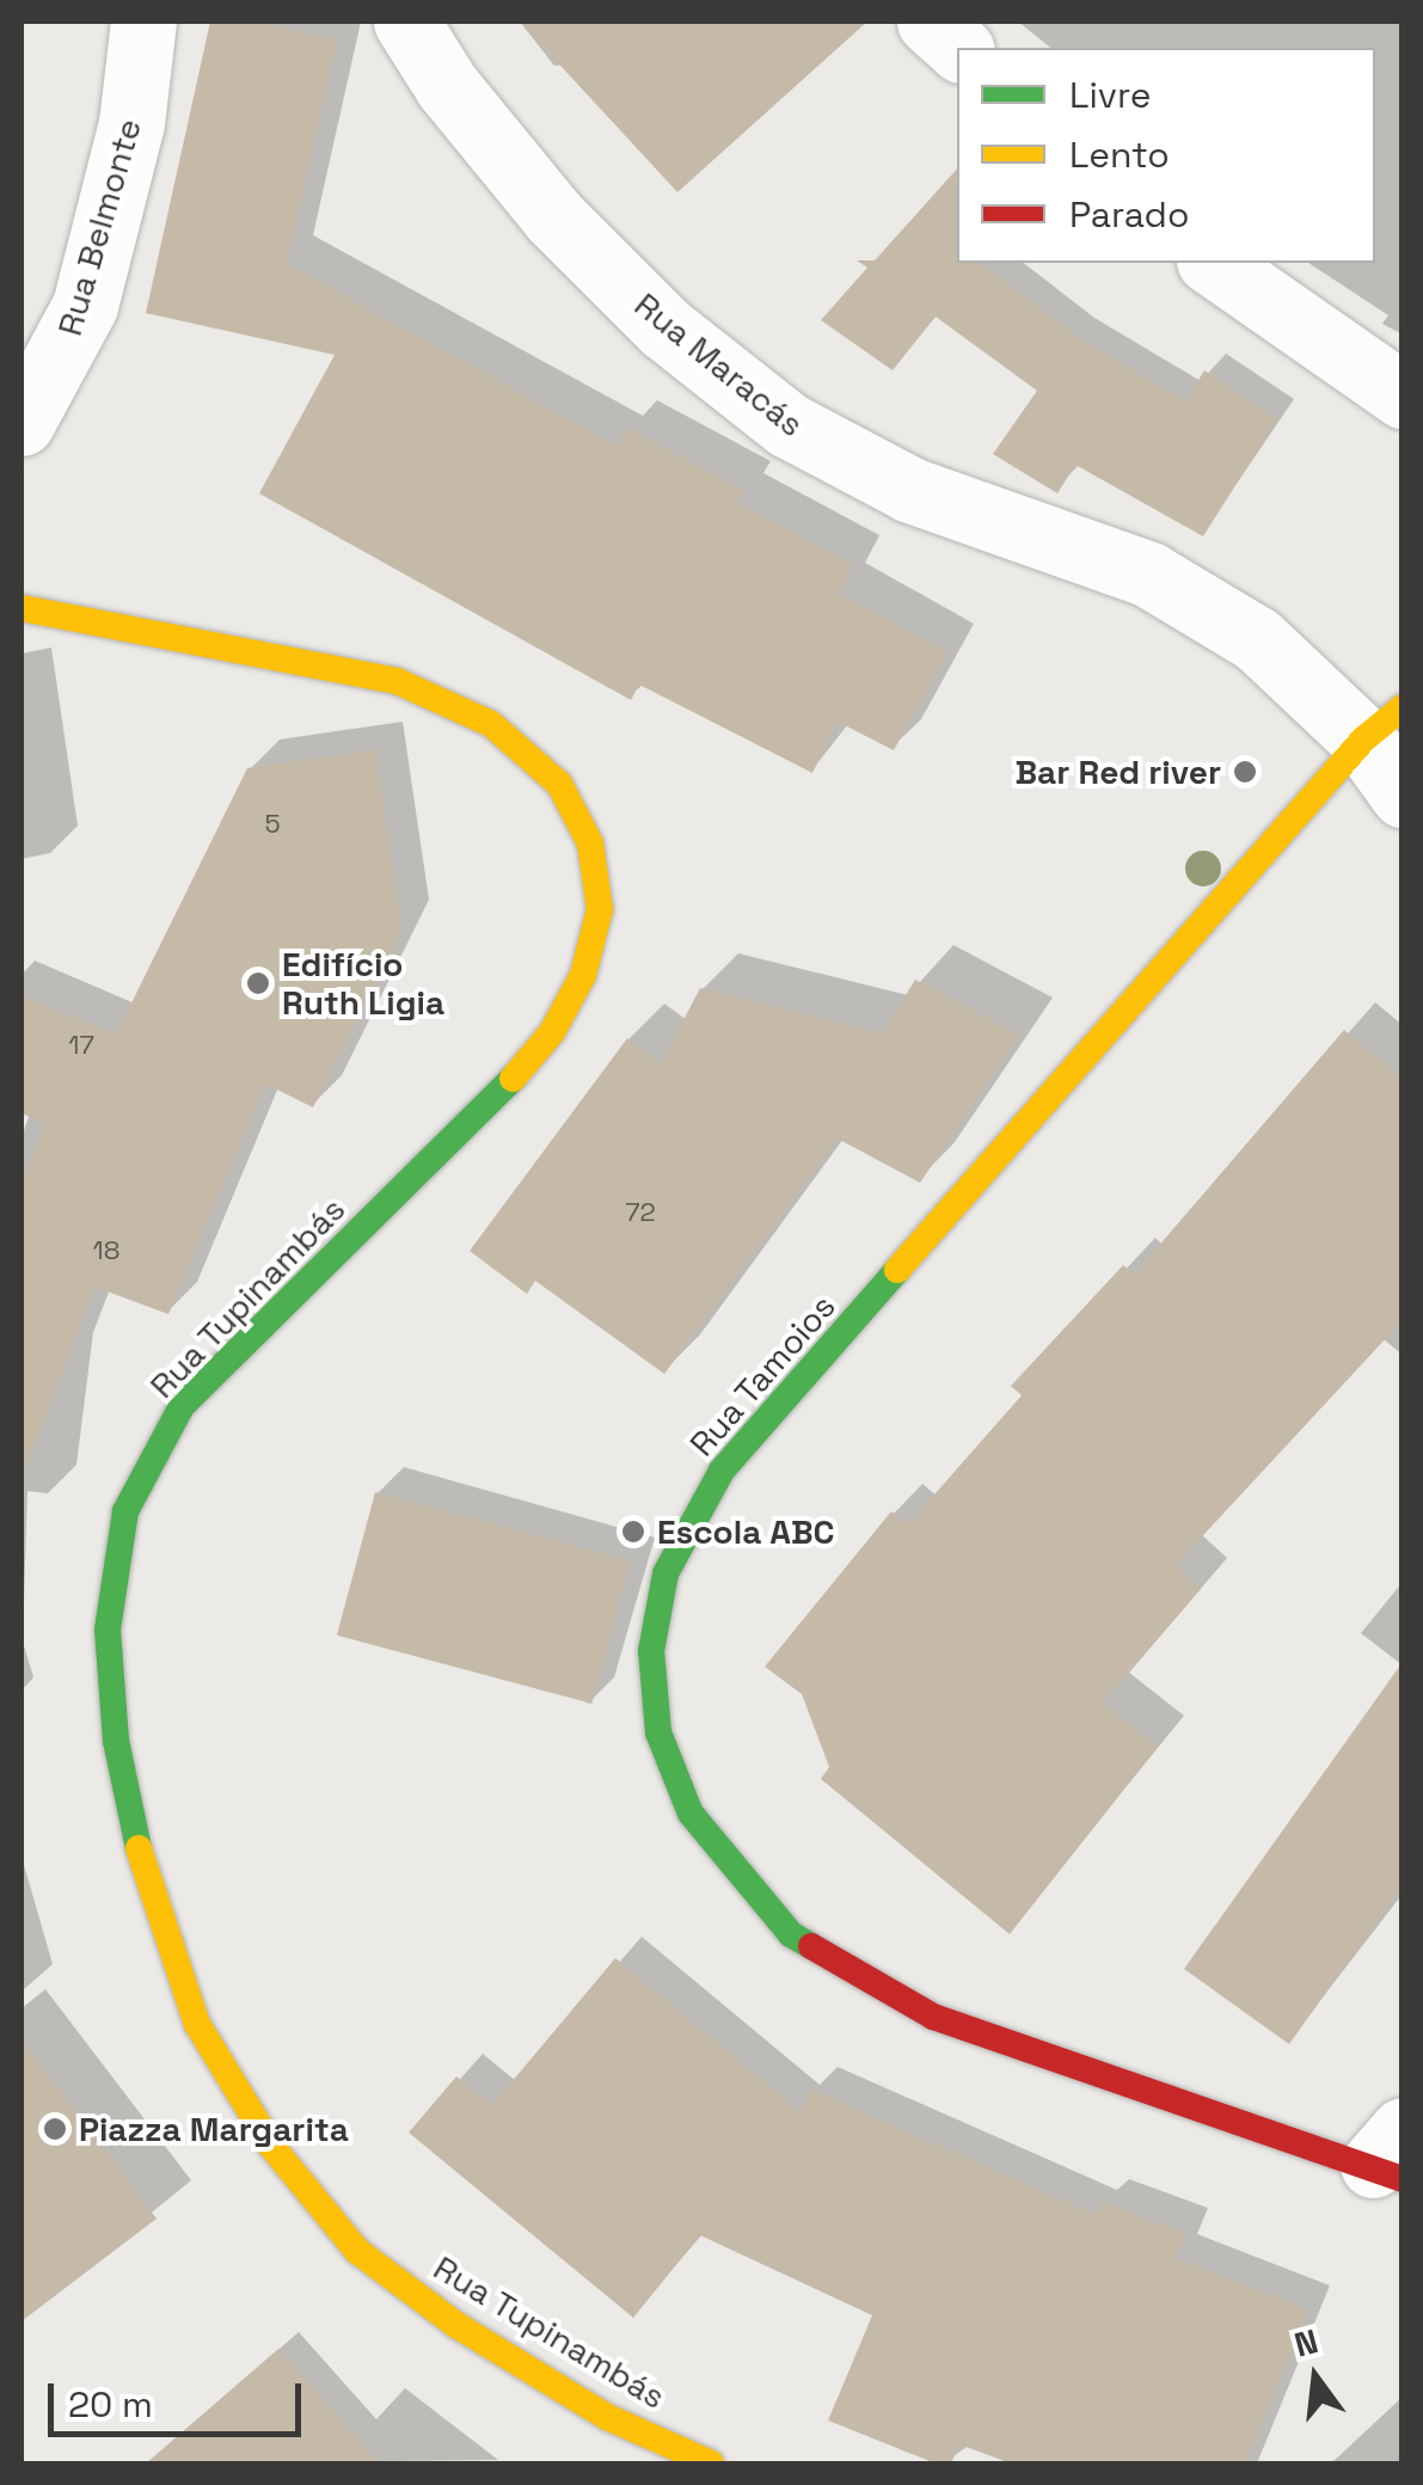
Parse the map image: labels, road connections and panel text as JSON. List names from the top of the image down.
{
  "streets": {
    "street": [
      "Rua Belmonte",
      "Rua Maracás",
      "Rua Tupinambás",
      "Rua Tamoios"
    ]
  },
  "crossings": [
    ["Rua Maracás", "Rua Tamoios"]
  ],
  "places": [
    "Bar Red river",
    "Edifício Ruth Ligia",
    "Escola ABC",
    "Piazza Margarita"
  ],
  "house_numbers": [
    "5",
    "17",
    "72",
    "18"
  ],
  "legend": ["Livre", "Lento", "Parado"],
  "scale_bar": "20 m",
  "north": "top"
}
